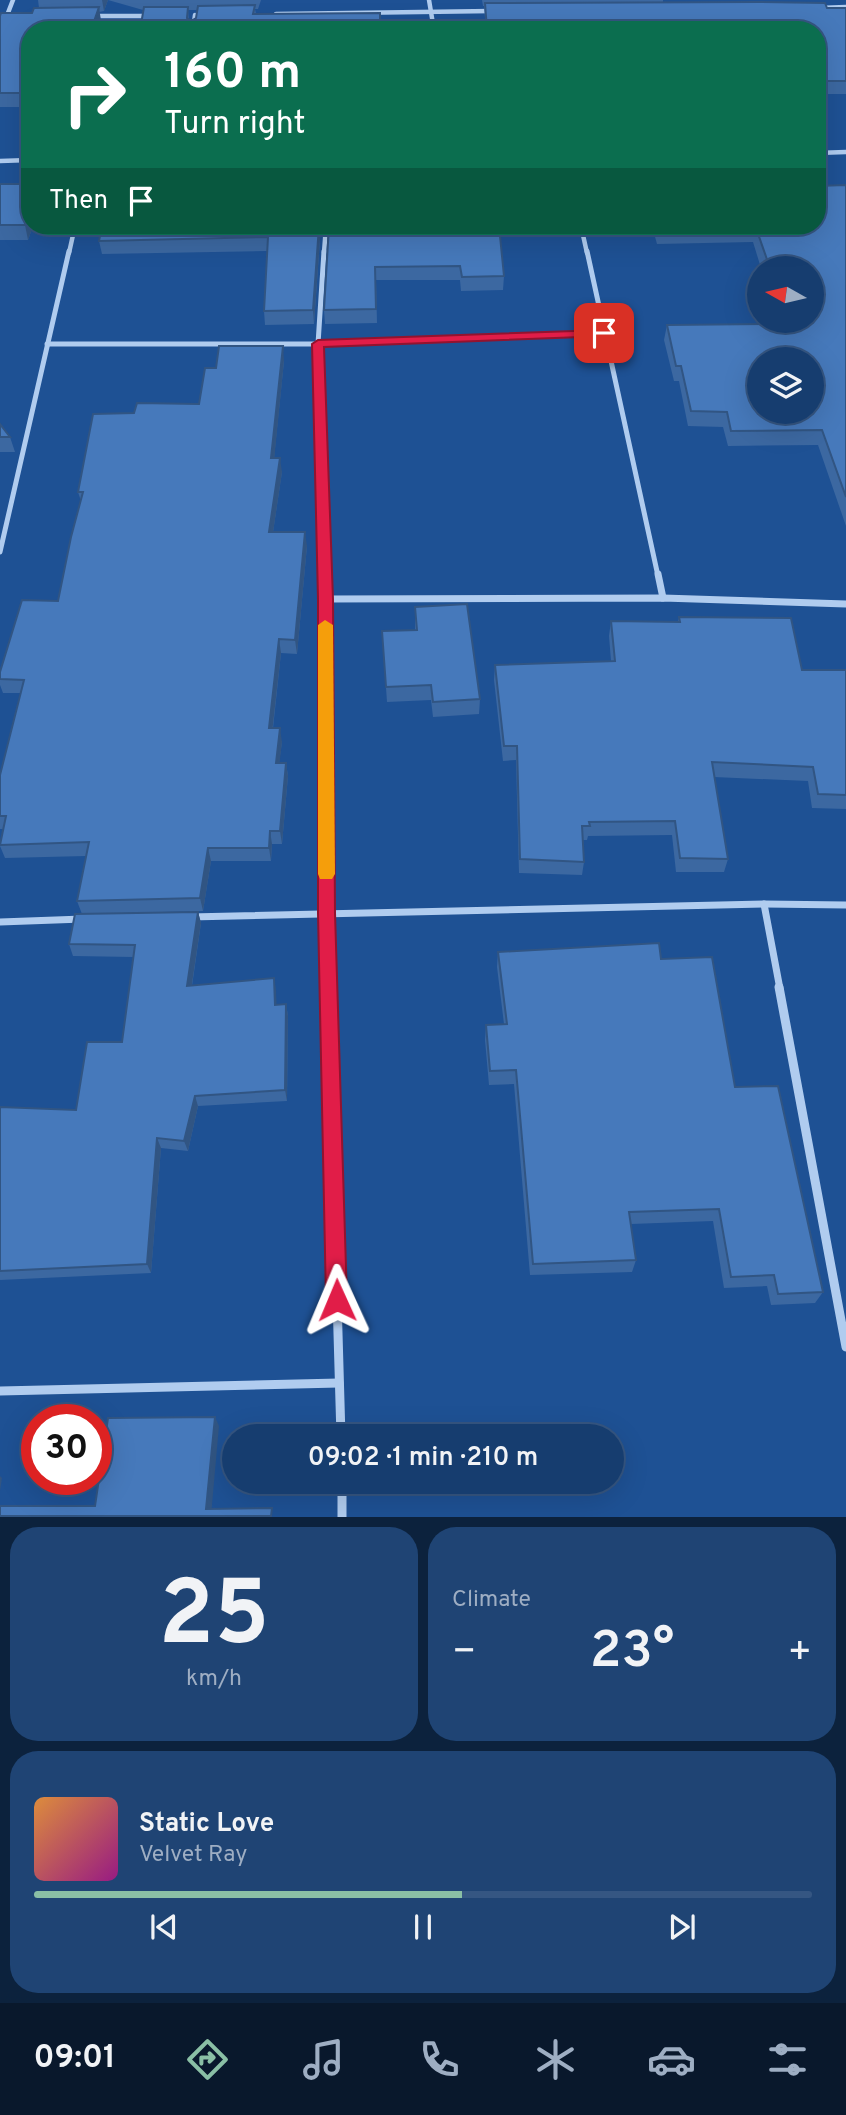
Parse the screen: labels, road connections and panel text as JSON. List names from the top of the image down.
{
  "north": "left",
  "page": {
    "turn": ["160 m", "Turn right"],
    "then": "Then",
    "limit": "30",
    "trip": "09:02 · 1 min · 210 m",
    "tile": [
      ["25", "km/h"],
      "Climate"
    ],
    "heat": ["−", "23°", "+"],
    "song": ["Static Love", "Velvet Ray"],
    "tabs": "09:01"
  }
}
